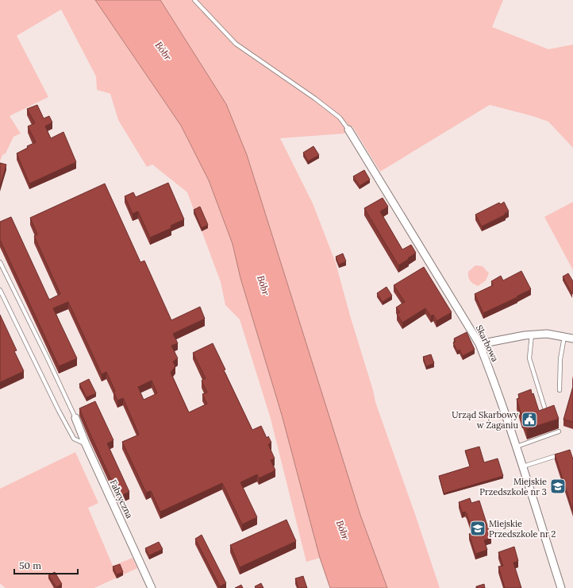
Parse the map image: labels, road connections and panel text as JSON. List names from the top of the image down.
{
  "streets": {
    "street": ["Skarbowa", "Fabryczna"]
  },
  "water": ["Bóbr"],
  "places": {
    "public building": ["Urząd Skarbowy w Żaganiu"],
    "school or university": ["Miejskie Przedszkole nr 3", "Miejskie Przedszkole nr 2"]
  },
  "scale_bar": "50 m"
}
